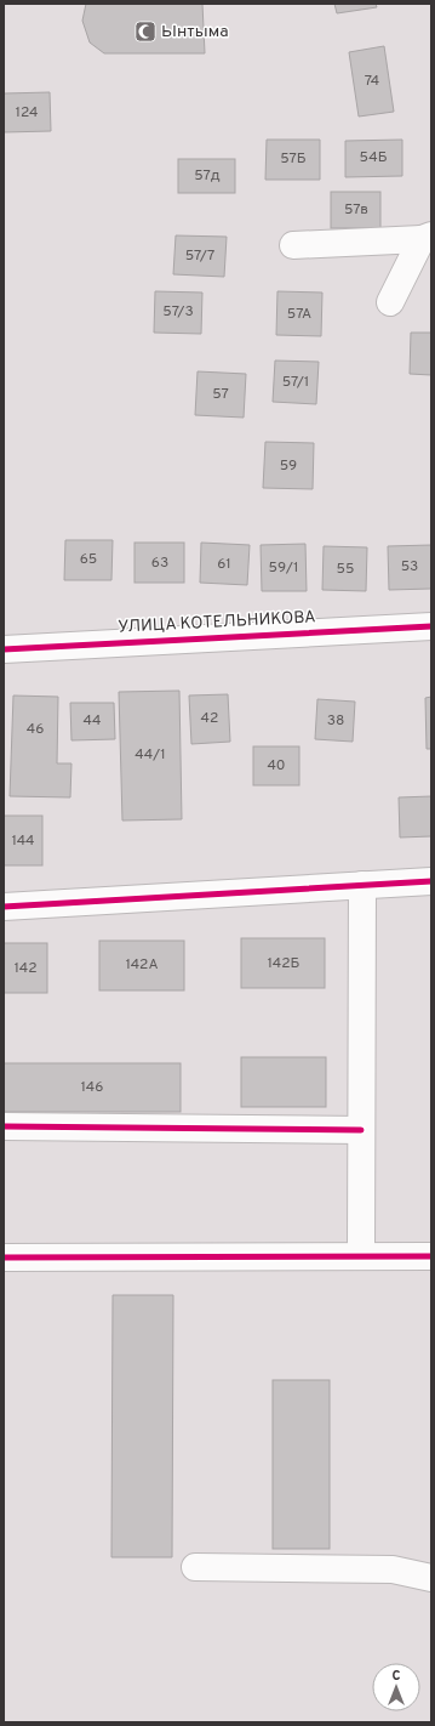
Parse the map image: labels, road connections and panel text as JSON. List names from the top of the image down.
{
  "streets": {
    "street": ["УЛИЦА КОТЕЛЬНИКОВА"]
  },
  "places": {
    "mosque": ["Ынтыма"]
  },
  "house_numbers": [
    "74",
    "124",
    "54Б",
    "57Б",
    "57д",
    "57в",
    "57/7",
    "57/3",
    "57А",
    "57/1",
    "57",
    "59",
    "65",
    "63",
    "61",
    "53",
    "59/1",
    "55",
    "42",
    "44",
    "38",
    "46",
    "44/1",
    "40",
    "144",
    "142Б",
    "142А",
    "142",
    "146"
  ],
  "north": "top"
}
